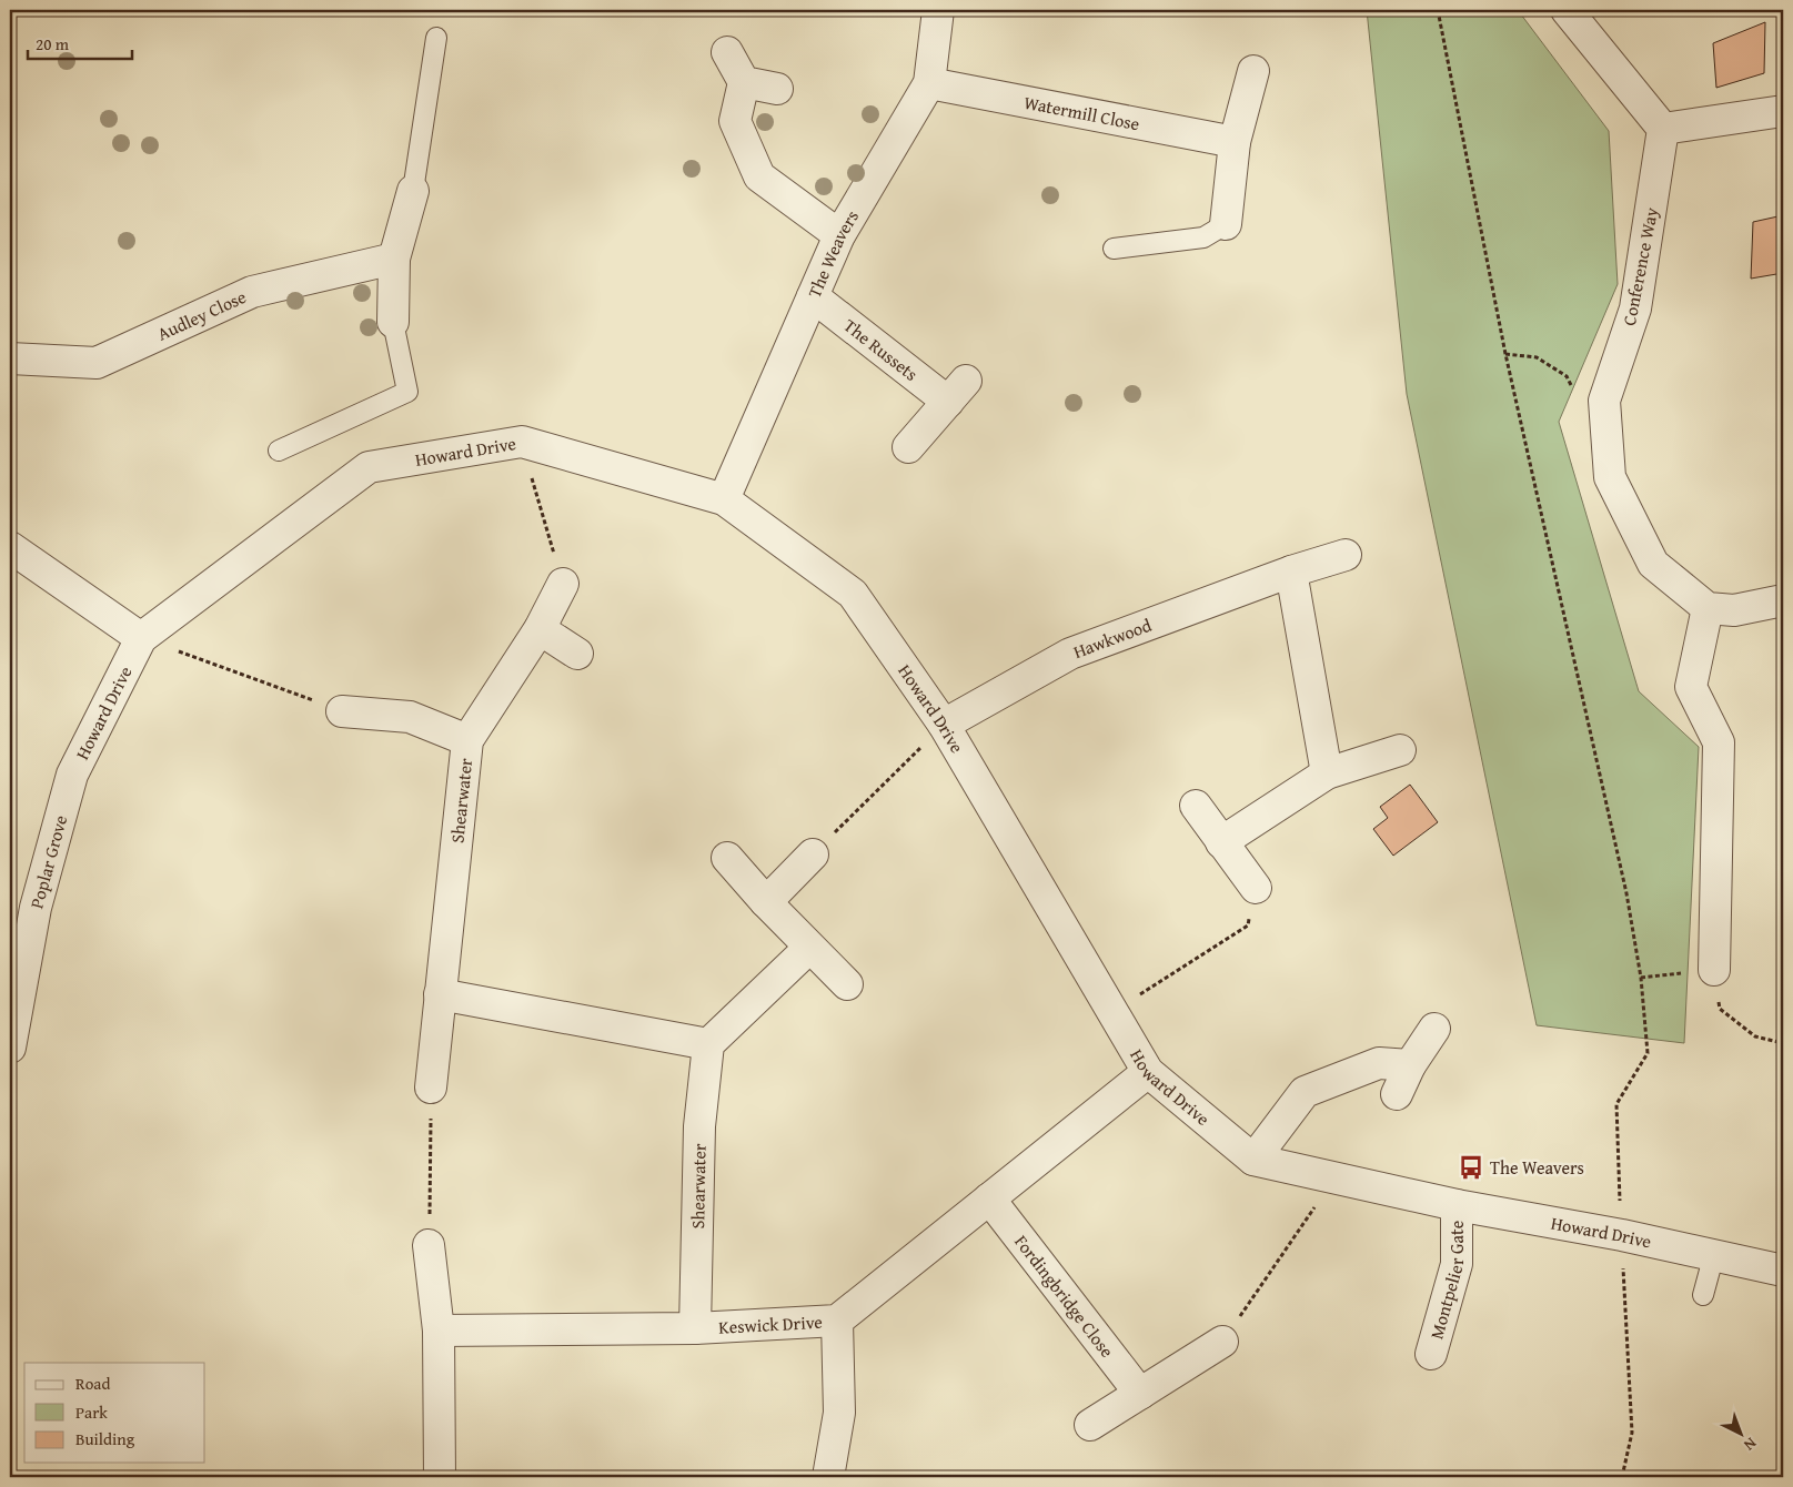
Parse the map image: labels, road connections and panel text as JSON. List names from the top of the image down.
{
  "streets": {
    "street": [
      "Watermill Close",
      "The Weavers",
      "Conference Way",
      "Audley Close",
      "The Russets",
      "Howard Drive",
      "Hawkwood",
      "Shearwater",
      "Poplar Grove",
      "Montpelier Gate",
      "Fordingbridge Close",
      "Keswick Drive"
    ]
  },
  "crossings": [
    ["Watermill Close", "The Weavers"],
    ["The Weavers", "The Russets"],
    ["The Weavers", "Howard Drive"],
    ["Howard Drive", "Hawkwood"],
    ["Howard Drive", "Poplar Grove"],
    ["Howard Drive", "Montpelier Gate"],
    ["Howard Drive", "Keswick Drive"],
    ["Shearwater", "Keswick Drive"],
    ["Fordingbridge Close", "Keswick Drive"]
  ],
  "places": {
    "bus stop": ["The Weavers"]
  },
  "legend": ["Road", "Park", "Building"],
  "scale_bar": "20 m",
  "north": "bottom right"
}
